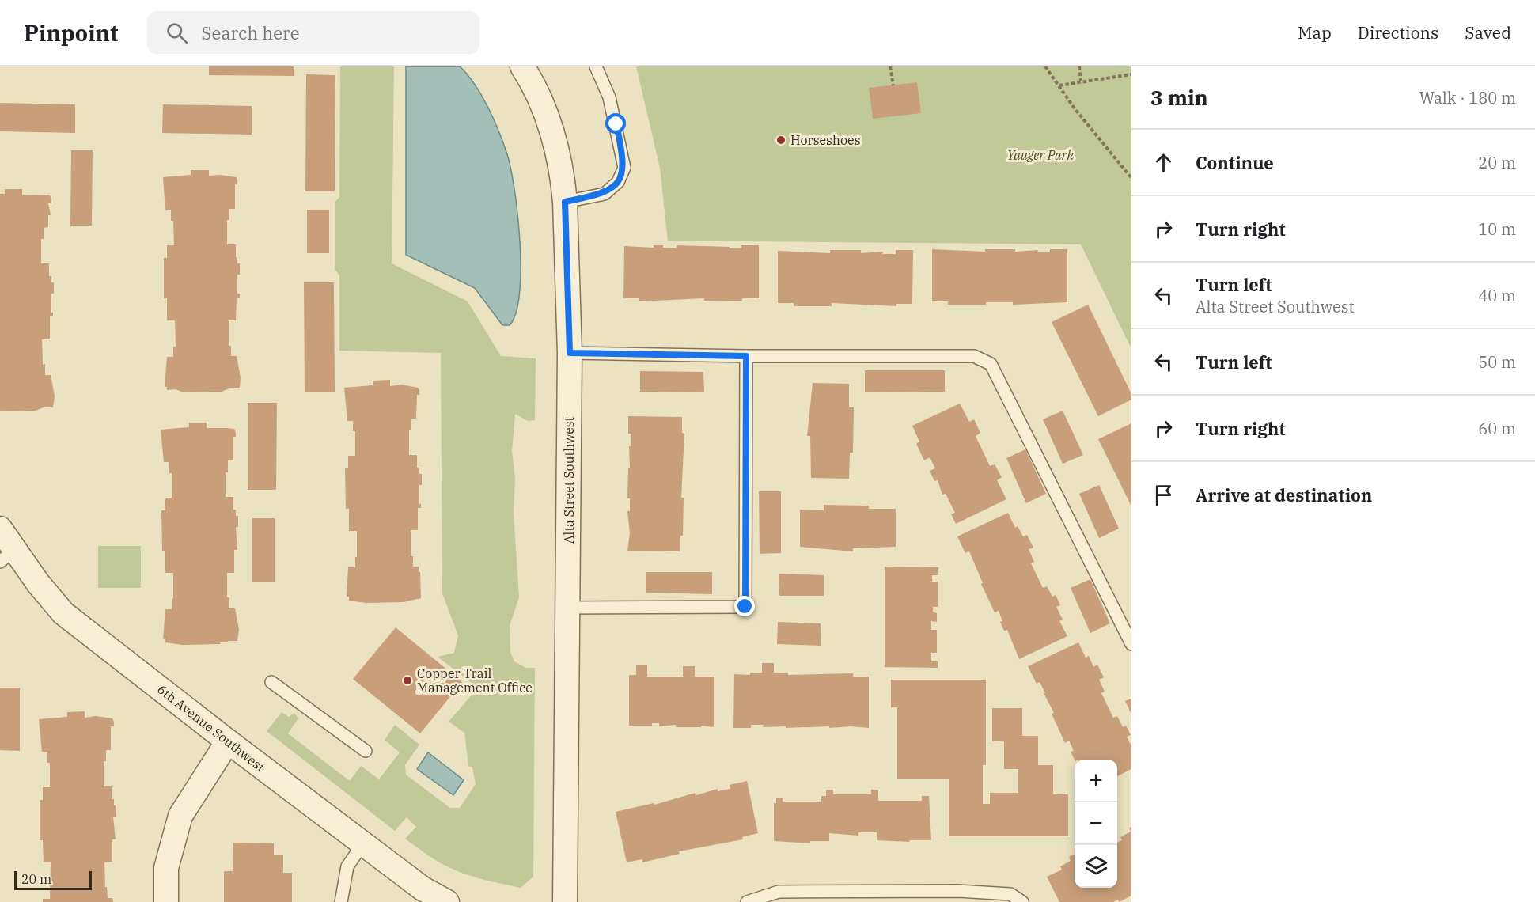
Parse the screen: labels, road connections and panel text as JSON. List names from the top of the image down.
{
  "streets": {
    "street": ["Alta Street Southwest", "6th Avenue Southwest"]
  },
  "parks": ["Yauger Park"],
  "places": ["Horseshoes", "Copper Trail Management Office"],
  "scale_bar": "20 m",
  "page": {
    "header": "Pinpoint",
    "search": "Search here",
    "nav": ["Map", "Directions", "Saved"],
    "heading": ["3 min", "Walk · 180 m"],
    "list": [
      ["Continue", "20 m"],
      ["Turn right", "10 m"],
      ["Turn left", "Alta Street Southwest", "40 m"],
      ["Turn left", "50 m"],
      ["Turn right", "60 m"],
      "Arrive at destination"
    ],
    "map_buttons": ["+", "−"],
    "scale": "20 m"
  }
}
